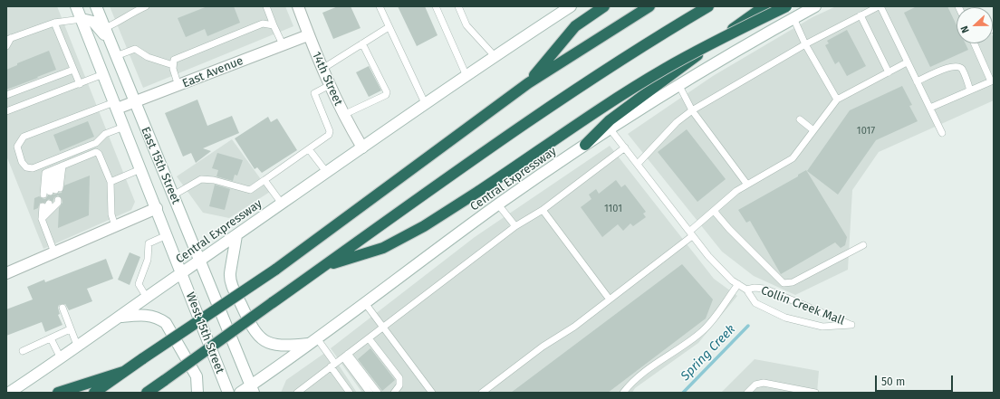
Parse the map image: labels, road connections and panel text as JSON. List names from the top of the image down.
{
  "streets": {
    "main road": [
      "East Avenue",
      "14th Street",
      "East 15th Street",
      "Central Expressway",
      "West 15th Street"
    ],
    "lane": ["Collin Creek Mall"]
  },
  "crossings": [
    ["East Avenue", "14th Street"],
    ["East Avenue", "East 15th Street"],
    ["14th Street", "Central Expressway"],
    ["East 15th Street", "Central Expressway"],
    ["East 15th Street", "West 15th Street"],
    ["Central Expressway", "Collin Creek Mall"],
    ["Central Expressway", "West 15th Street"]
  ],
  "water": ["Spring Creek"],
  "house_numbers": ["1017", "1101"],
  "scale_bar": "50 m",
  "north": "left"
}
